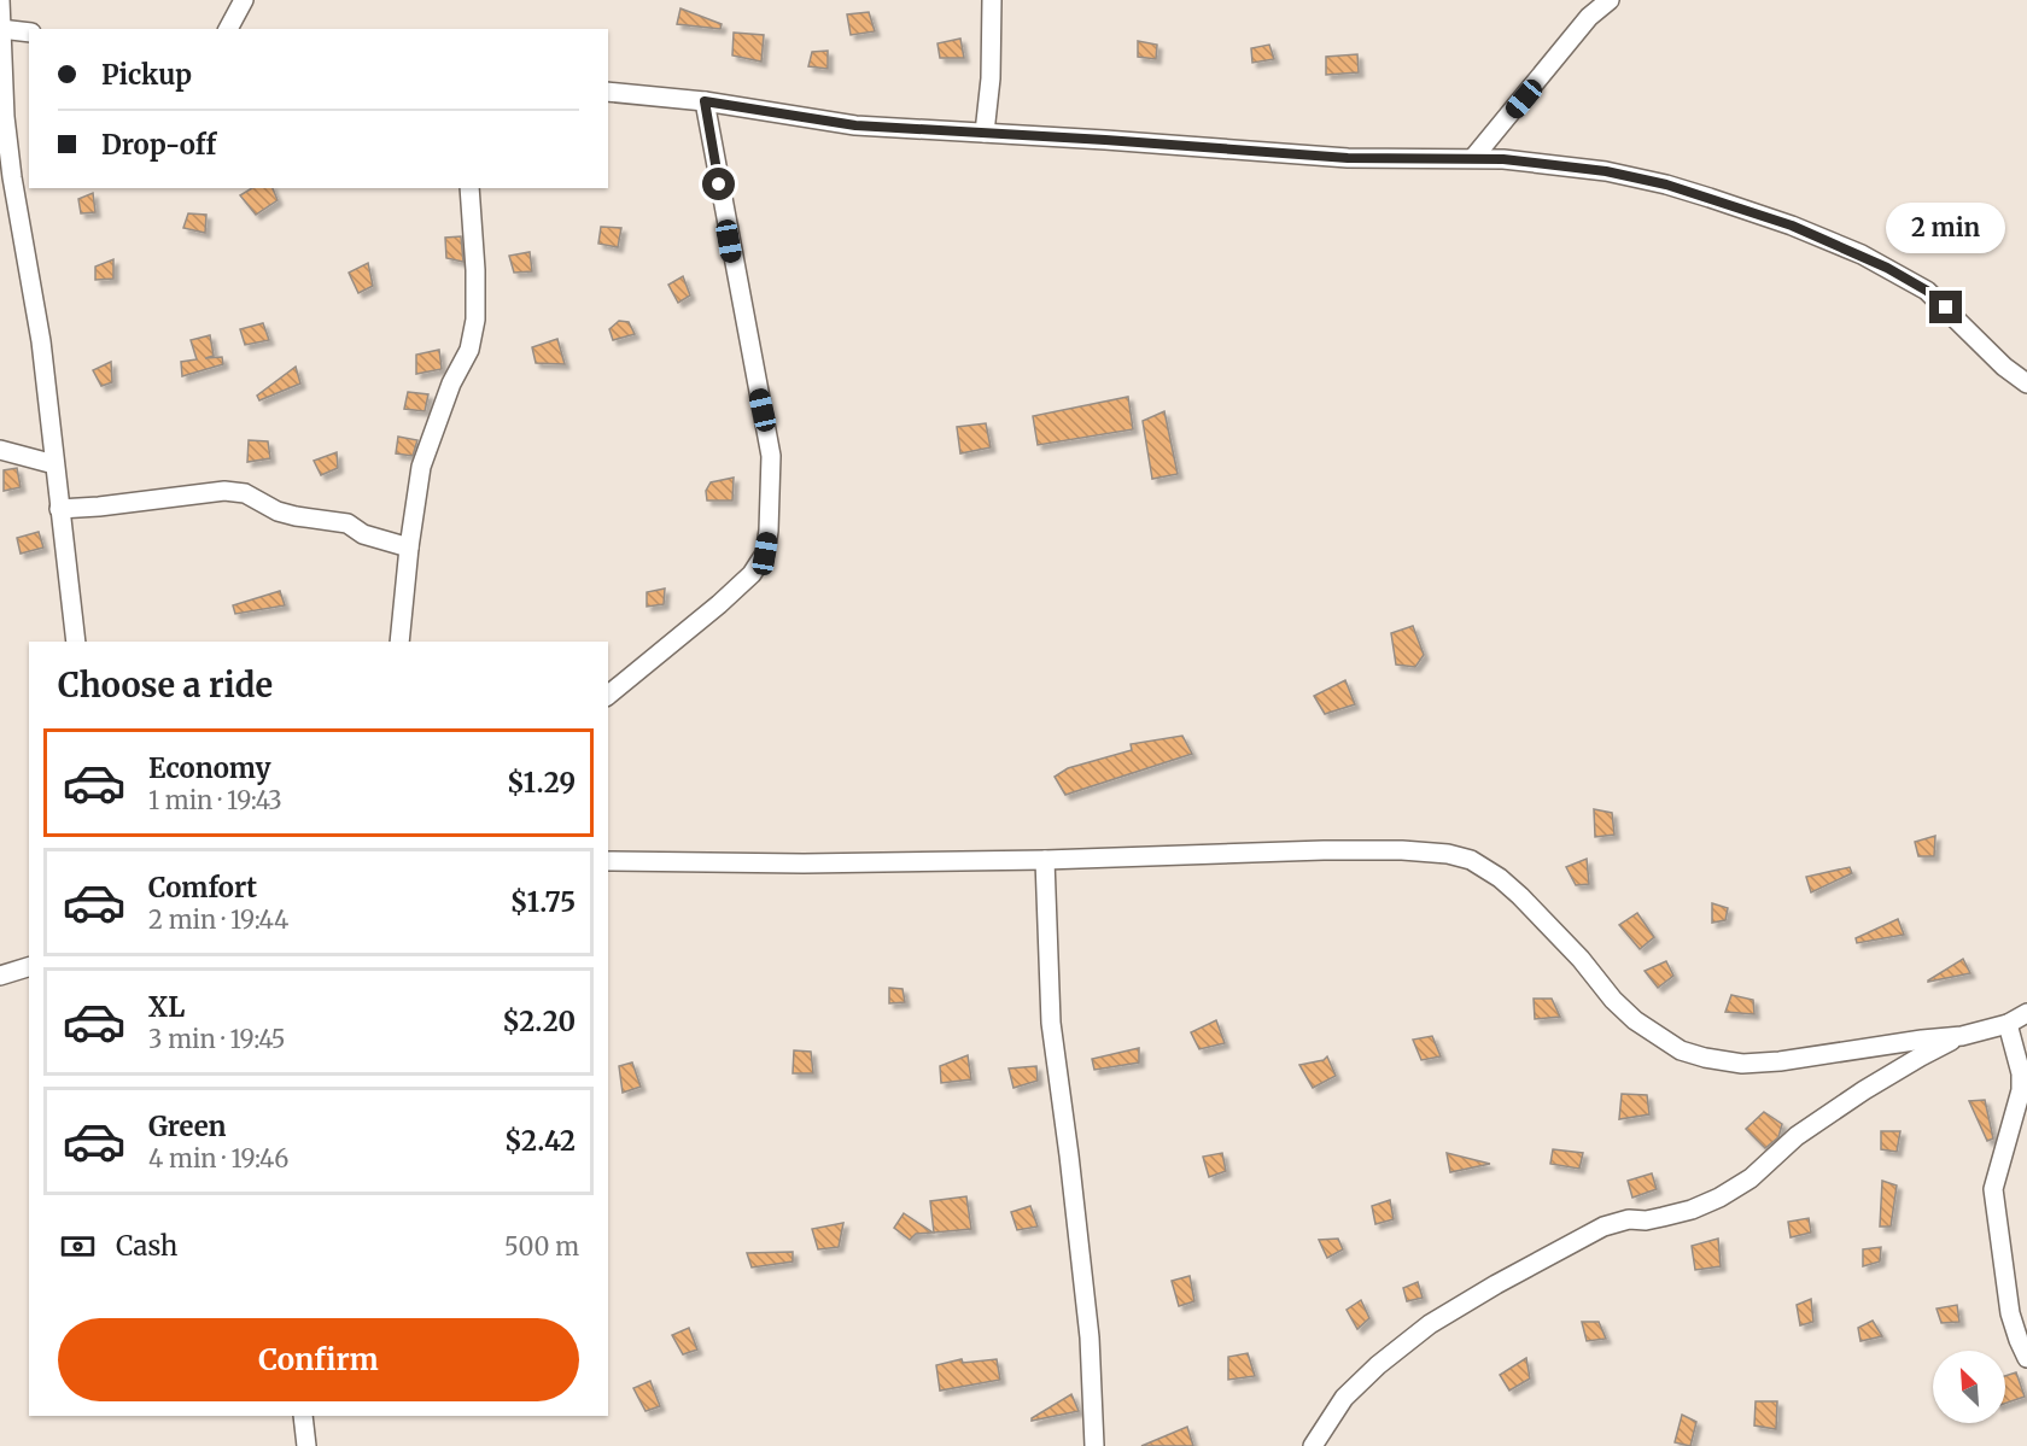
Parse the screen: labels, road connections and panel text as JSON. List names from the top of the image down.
{
  "north": "top left",
  "page": {
    "banner": ["Pickup", "Drop-off"],
    "bubble": "2 min",
    "heading": "Choose a ride",
    "list": [
      {
        "name": "Economy",
        "note": "1 min · 19:43",
        "value": "$1.29"
      },
      {
        "name": "Comfort",
        "note": "2 min · 19:44",
        "value": "$1.75"
      },
      {
        "name": "XL",
        "note": "3 min · 19:45",
        "value": "$2.20"
      },
      {
        "name": "Green",
        "note": "4 min · 19:46",
        "value": "$2.42"
      }
    ],
    "pay": ["Cash", "500 m"],
    "buttons": "Confirm"
  }
}
